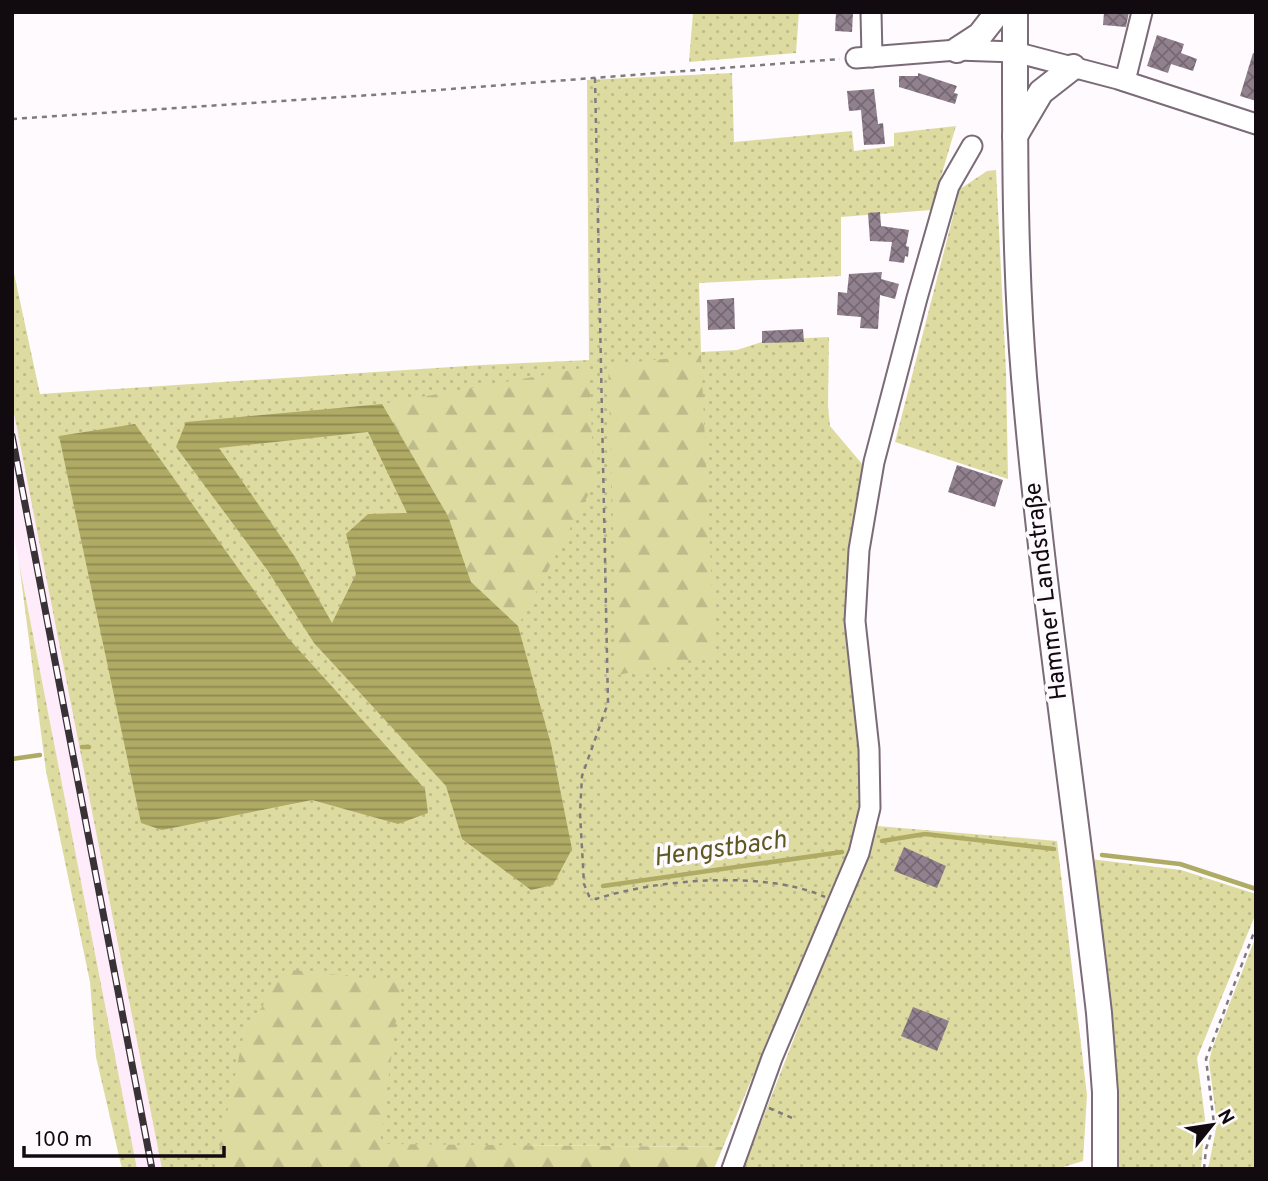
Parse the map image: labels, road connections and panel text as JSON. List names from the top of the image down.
{
  "streets": {
    "main road": ["Hammer Landstraße"]
  },
  "water": ["Hengstbach"],
  "scale_bar": "100 m",
  "north": "top right"
}
